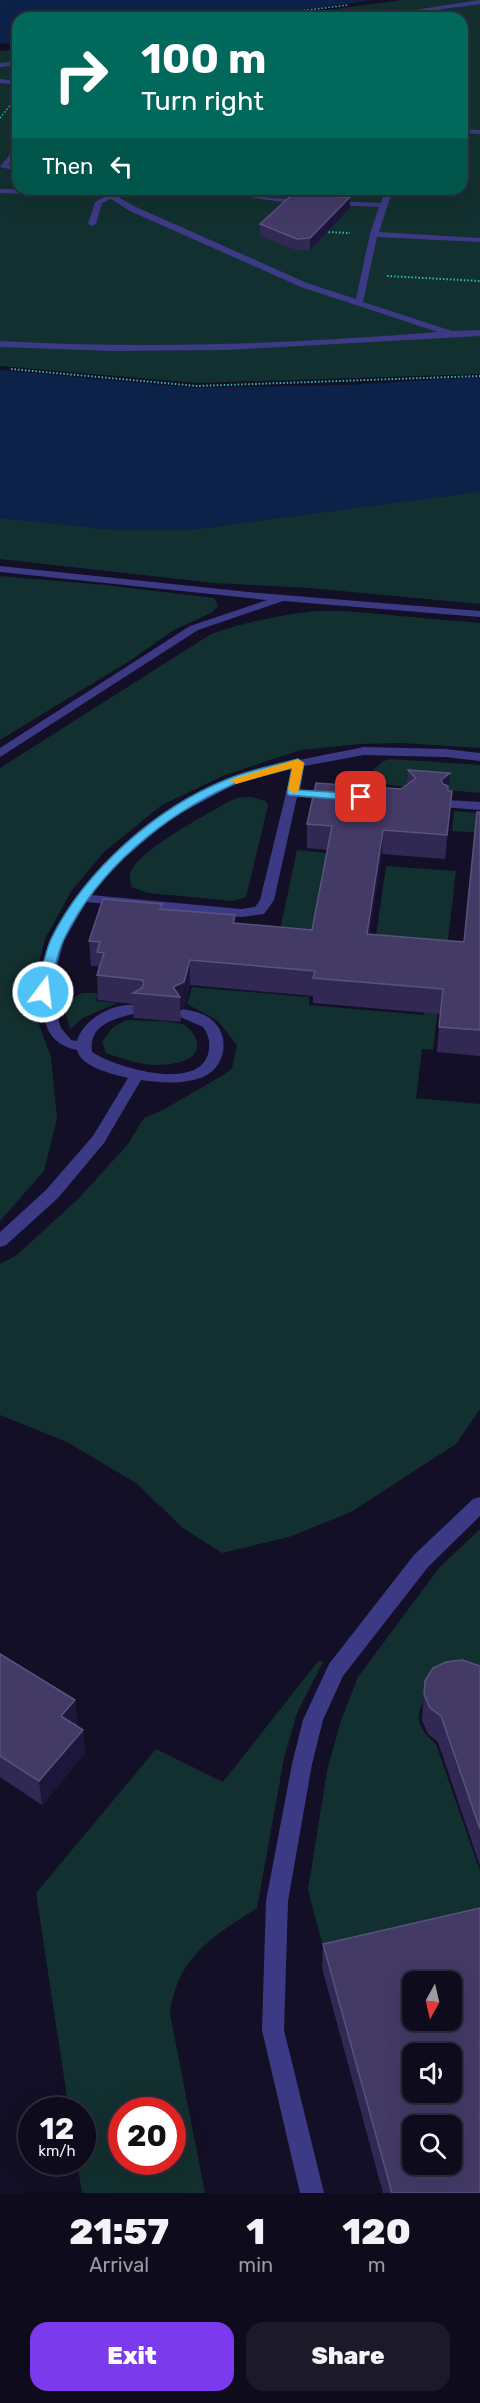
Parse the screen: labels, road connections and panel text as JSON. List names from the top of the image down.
{
  "north": "bottom",
  "page": {
    "turn": ["100 m", "Turn right"],
    "then": "Then",
    "speed": "12 km/h",
    "limit": "20",
    "eta": [
      "21:57",
      "Arrival",
      "1",
      "min",
      "120",
      "m"
    ],
    "buttons": ["Exit", "Share"]
  }
}
